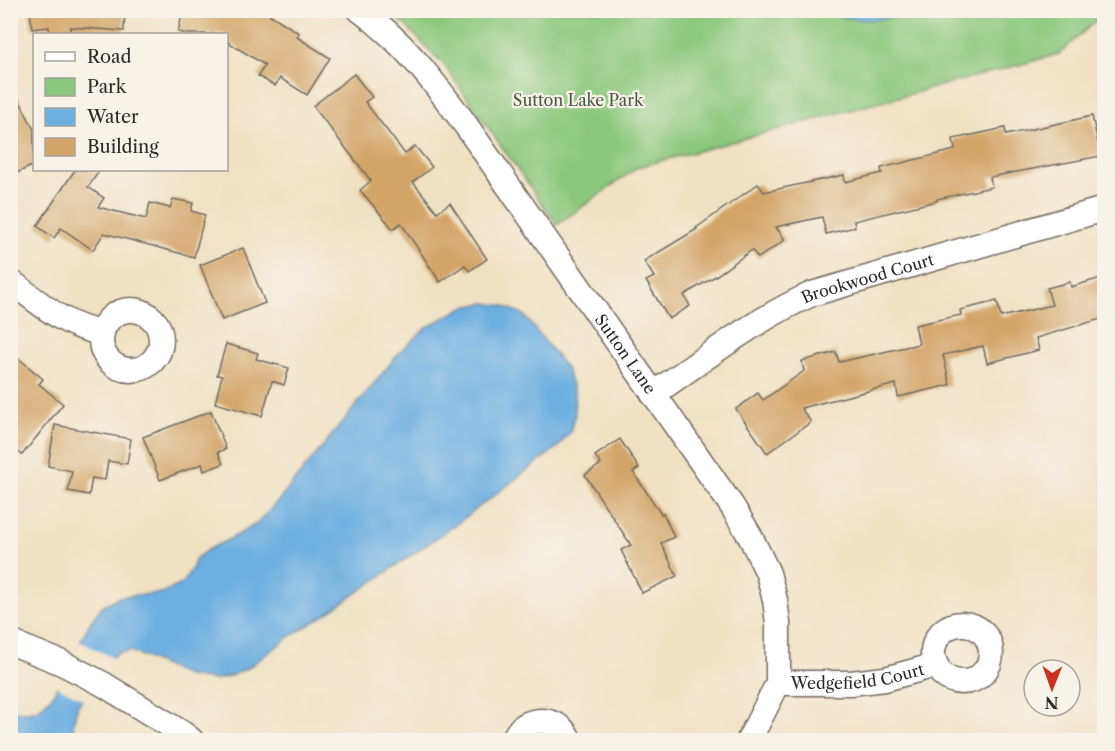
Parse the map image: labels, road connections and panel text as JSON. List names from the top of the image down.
{
  "streets": {
    "street": ["Brookwood Court", "Sutton Lane", "Wedgefield Court"]
  },
  "crossings": [
    ["Brookwood Court", "Sutton Lane"],
    ["Sutton Lane", "Wedgefield Court"]
  ],
  "parks": ["Sutton Lake Park"],
  "legend": [
    "Road",
    "Park",
    "Water",
    "Building"
  ],
  "north": "bottom"
}
